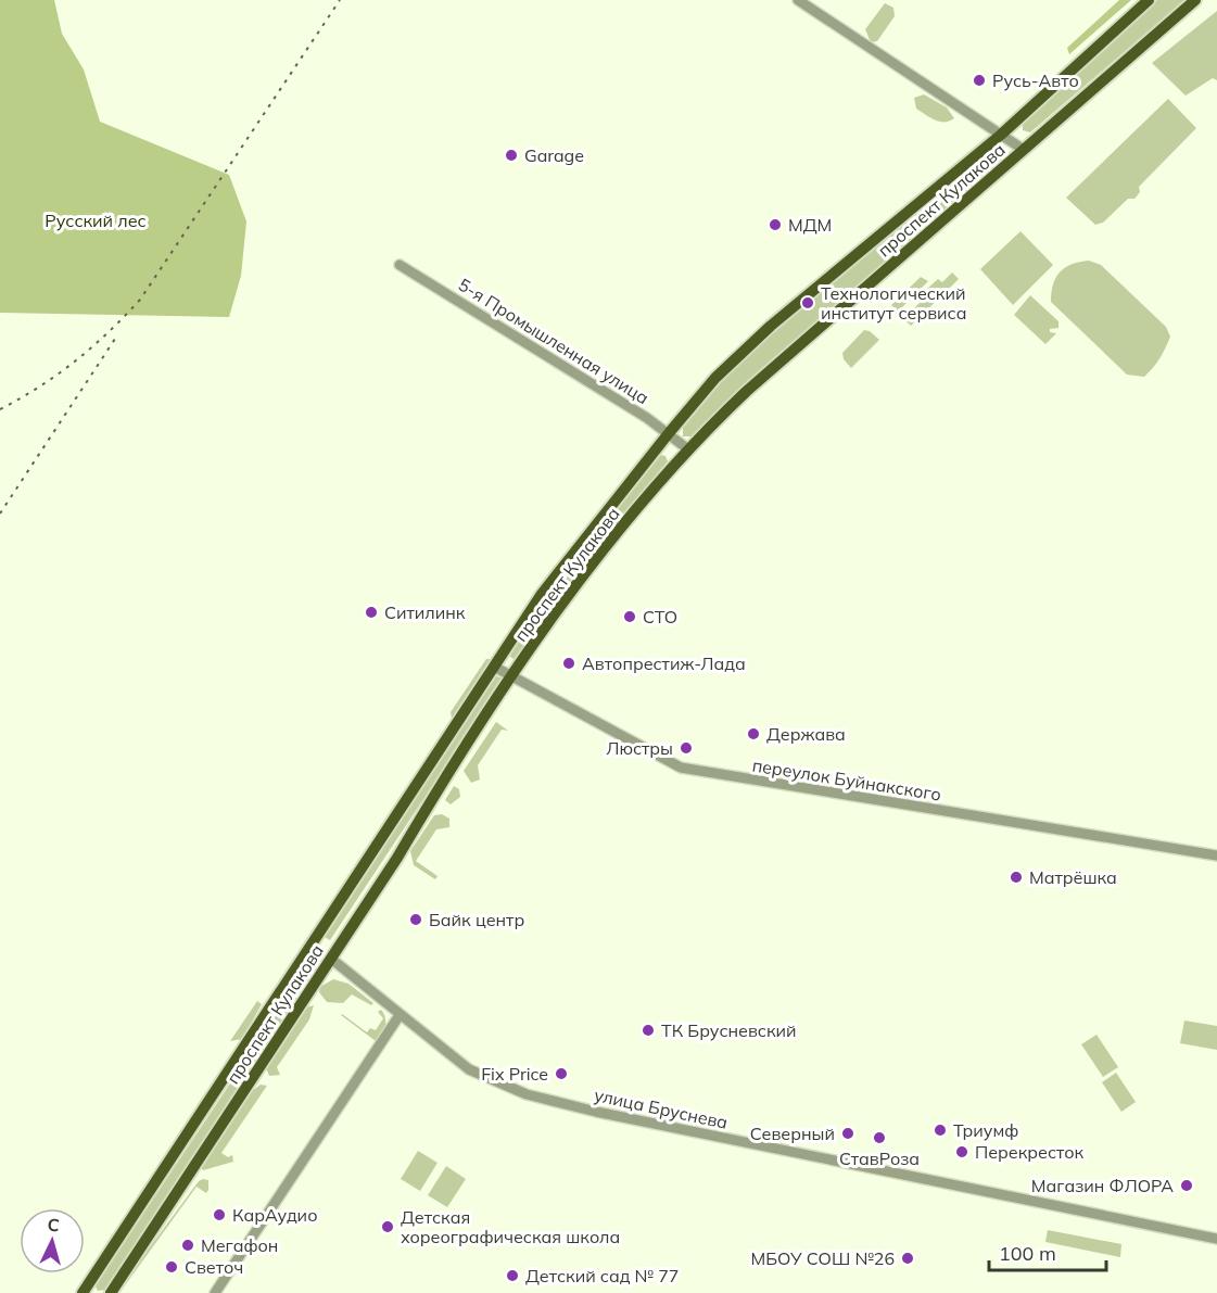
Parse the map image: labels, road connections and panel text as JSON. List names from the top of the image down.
{
  "streets": {
    "main road": ["проспект Кулакова"],
    "street": ["5-я Промышленная улица", "переулок Буйнакского", "улица Бруснева"]
  },
  "crossings": [
    ["проспект Кулакова", "5-я Промышленная улица"],
    ["проспект Кулакова", "переулок Буйнакского"],
    ["проспект Кулакова", "улица Бруснева"]
  ],
  "parks": ["Русский лес"],
  "places": [
    "Русь-Авто",
    "Garage",
    "МДМ",
    "Технологический институт сервиса",
    "Ситилинк",
    "СТО",
    "Автопрестиж-Лада",
    "Держава",
    "Люстры",
    "Матрёшка",
    "Байк центр",
    "ТК Брусневский",
    "Fix Price",
    "Триумф",
    "Северный",
    "СтавРоза",
    "Перекресток",
    "Магазин ФЛОРА",
    "КарАудио",
    "Детская хореографическая школа",
    "Мегафон",
    "МБОУ СОШ №26",
    "Светоч",
    "Детский сад № 77"
  ],
  "scale_bar": "100 m",
  "north": "top"
}
